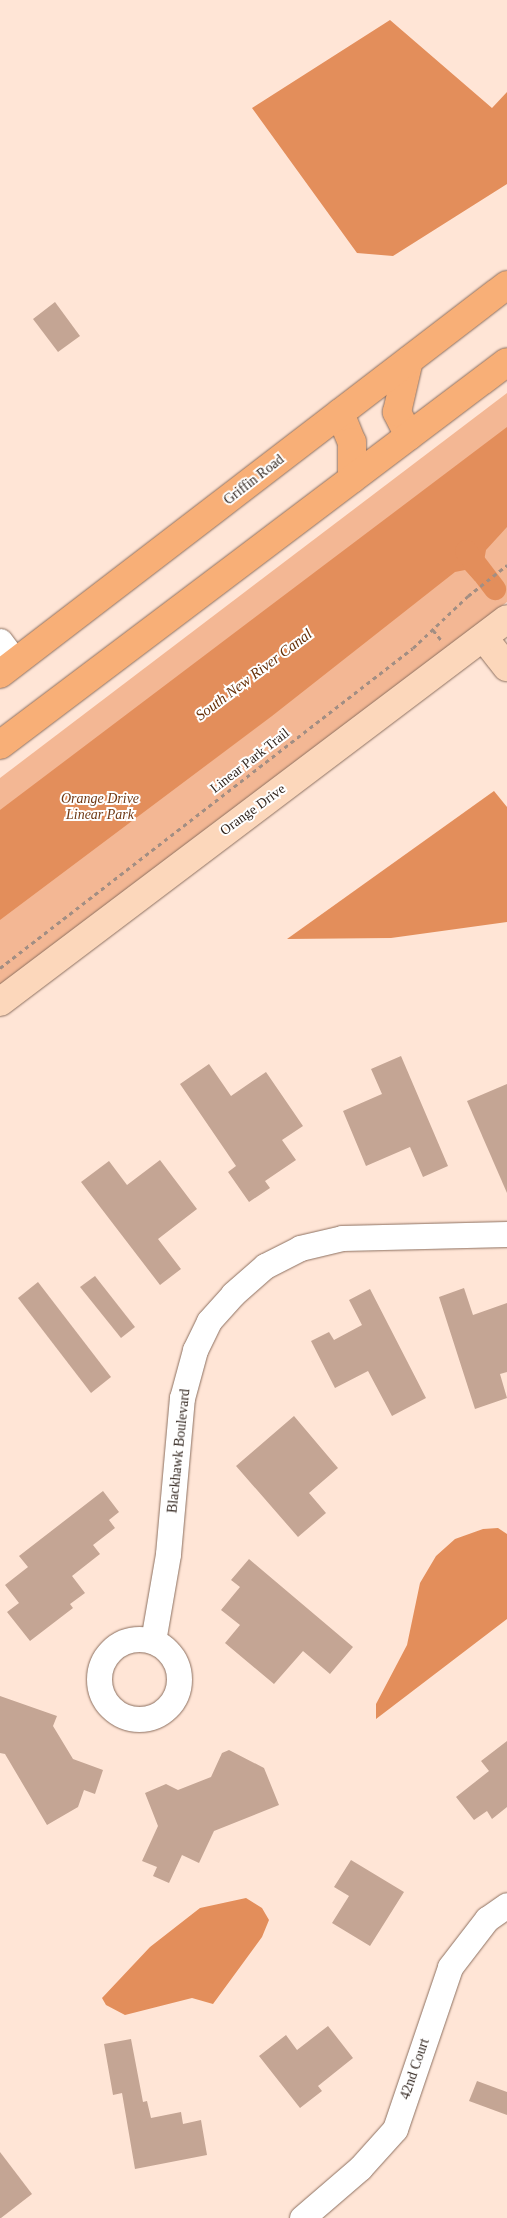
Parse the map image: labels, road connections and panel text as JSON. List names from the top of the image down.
{
  "streets": {
    "main road": ["Griffin Road"],
    "street": ["Orange Drive", "Blackhawk Boulevard", "42nd Court"],
    "path": ["Linear Park Trail"]
  },
  "water": ["South New River Canal"],
  "parks": ["Orange Drive Linear Park"]
}
